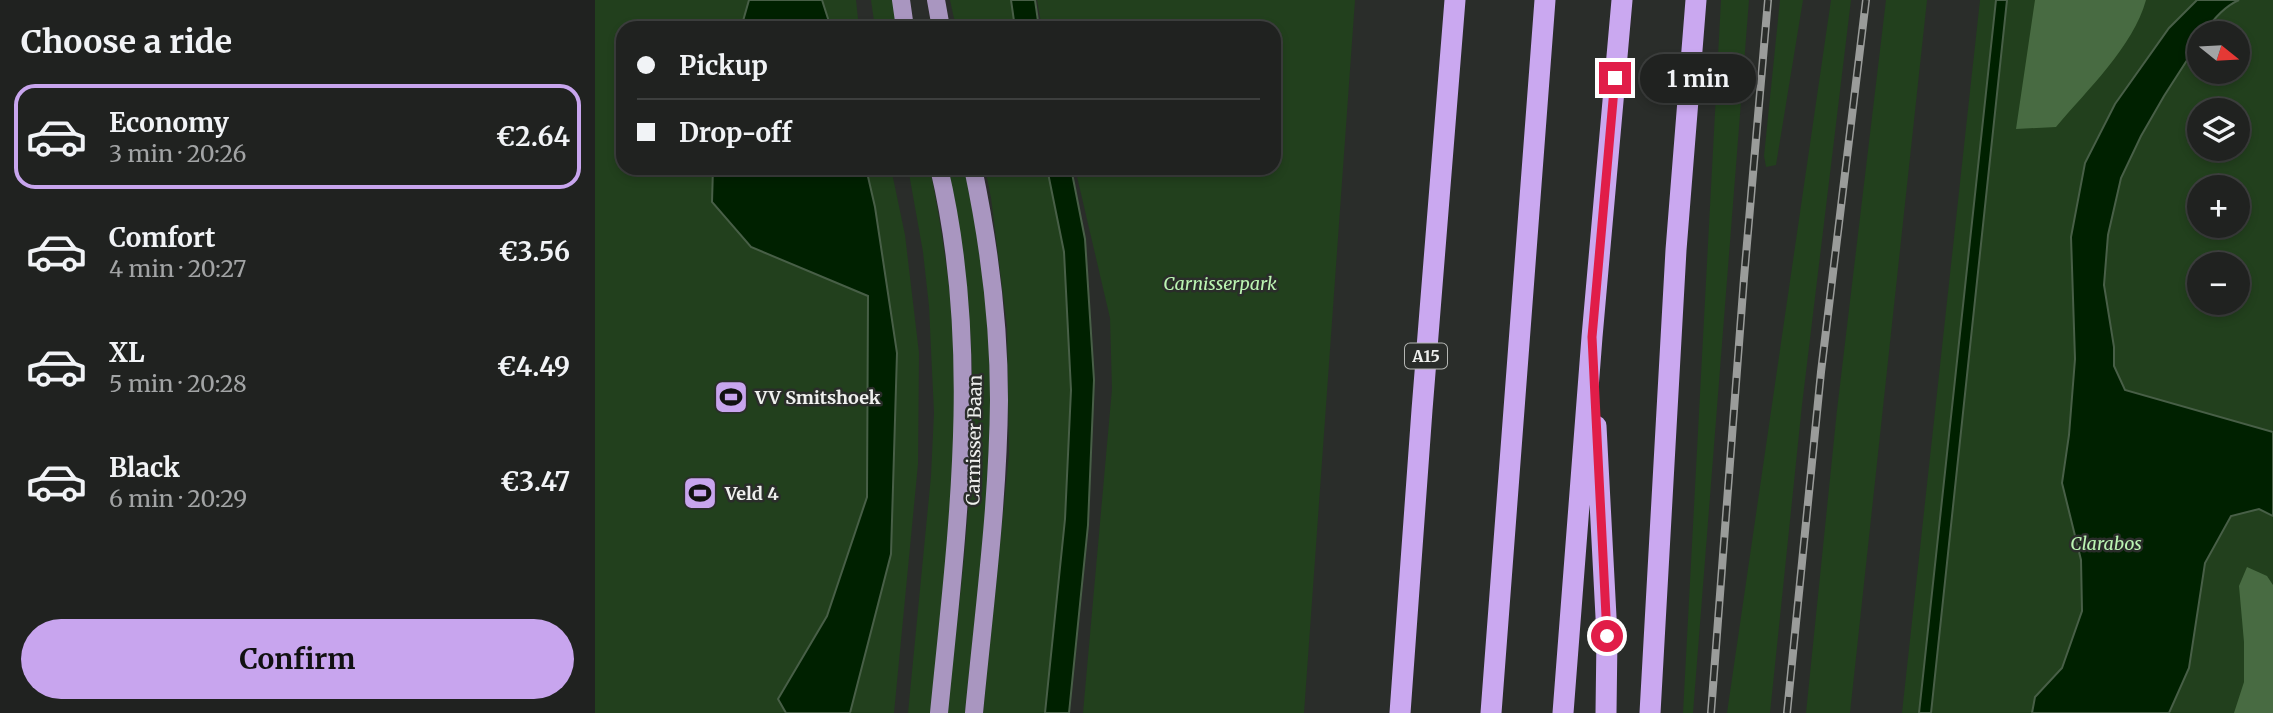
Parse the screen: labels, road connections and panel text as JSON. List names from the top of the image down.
{
  "streets": {
    "highway": ["A15"],
    "main road": ["Carnisser Baan"]
  },
  "parks": ["Carnisserpark", "Clarabos"],
  "places": {
    "sports": ["VV Smitshoek", "Veld 4"]
  },
  "north": "right",
  "page": {
    "heading": "Choose a ride",
    "map_buttons": ["+", "−"],
    "banner": ["Pickup", "Drop-off"],
    "bubble": "1 min",
    "list": [
      {
        "name": "Economy",
        "note": "3 min · 20:26",
        "value": "€2.64"
      },
      {
        "name": "Comfort",
        "note": "4 min · 20:27",
        "value": "€3.56"
      },
      {
        "name": "XL",
        "note": "5 min · 20:28",
        "value": "€4.49"
      },
      {
        "name": "Black",
        "note": "6 min · 20:29",
        "value": "€3.47"
      }
    ],
    "buttons": "Confirm"
  }
}
